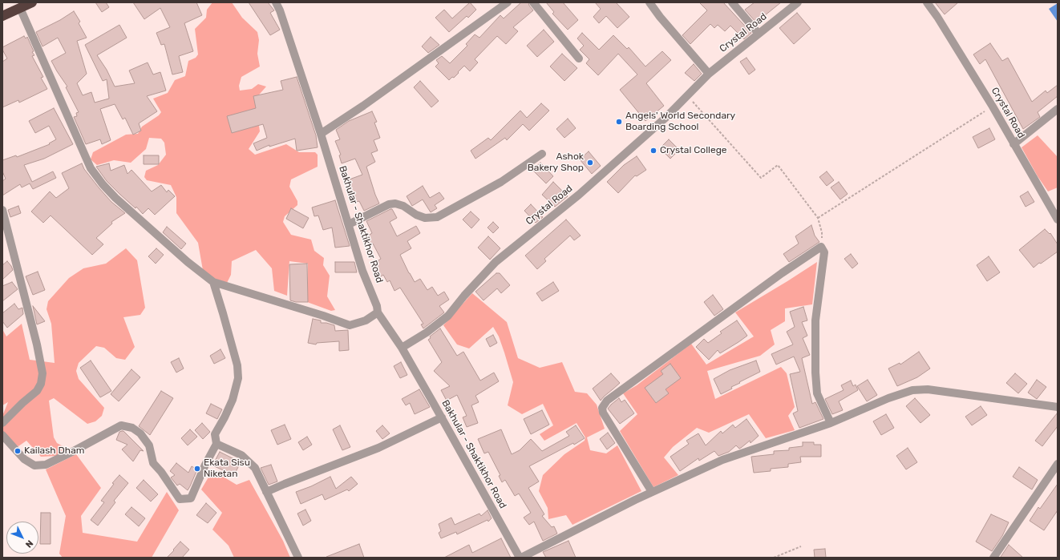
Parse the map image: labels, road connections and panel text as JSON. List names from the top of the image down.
{
  "streets": {
    "street": ["Crystal Road", "Bakhular - Shaktikhor Road"]
  },
  "crossings": [
    ["Crystal Road", "Bakhular - Shaktikhor Road"]
  ],
  "places": [
    "Angels' World Secondary Boarding School",
    "Crystal College",
    "Ashok Bakery Shop",
    "Kailash Dham",
    "Ekata Sisu Niketan"
  ],
  "north": "bottom right"
}
